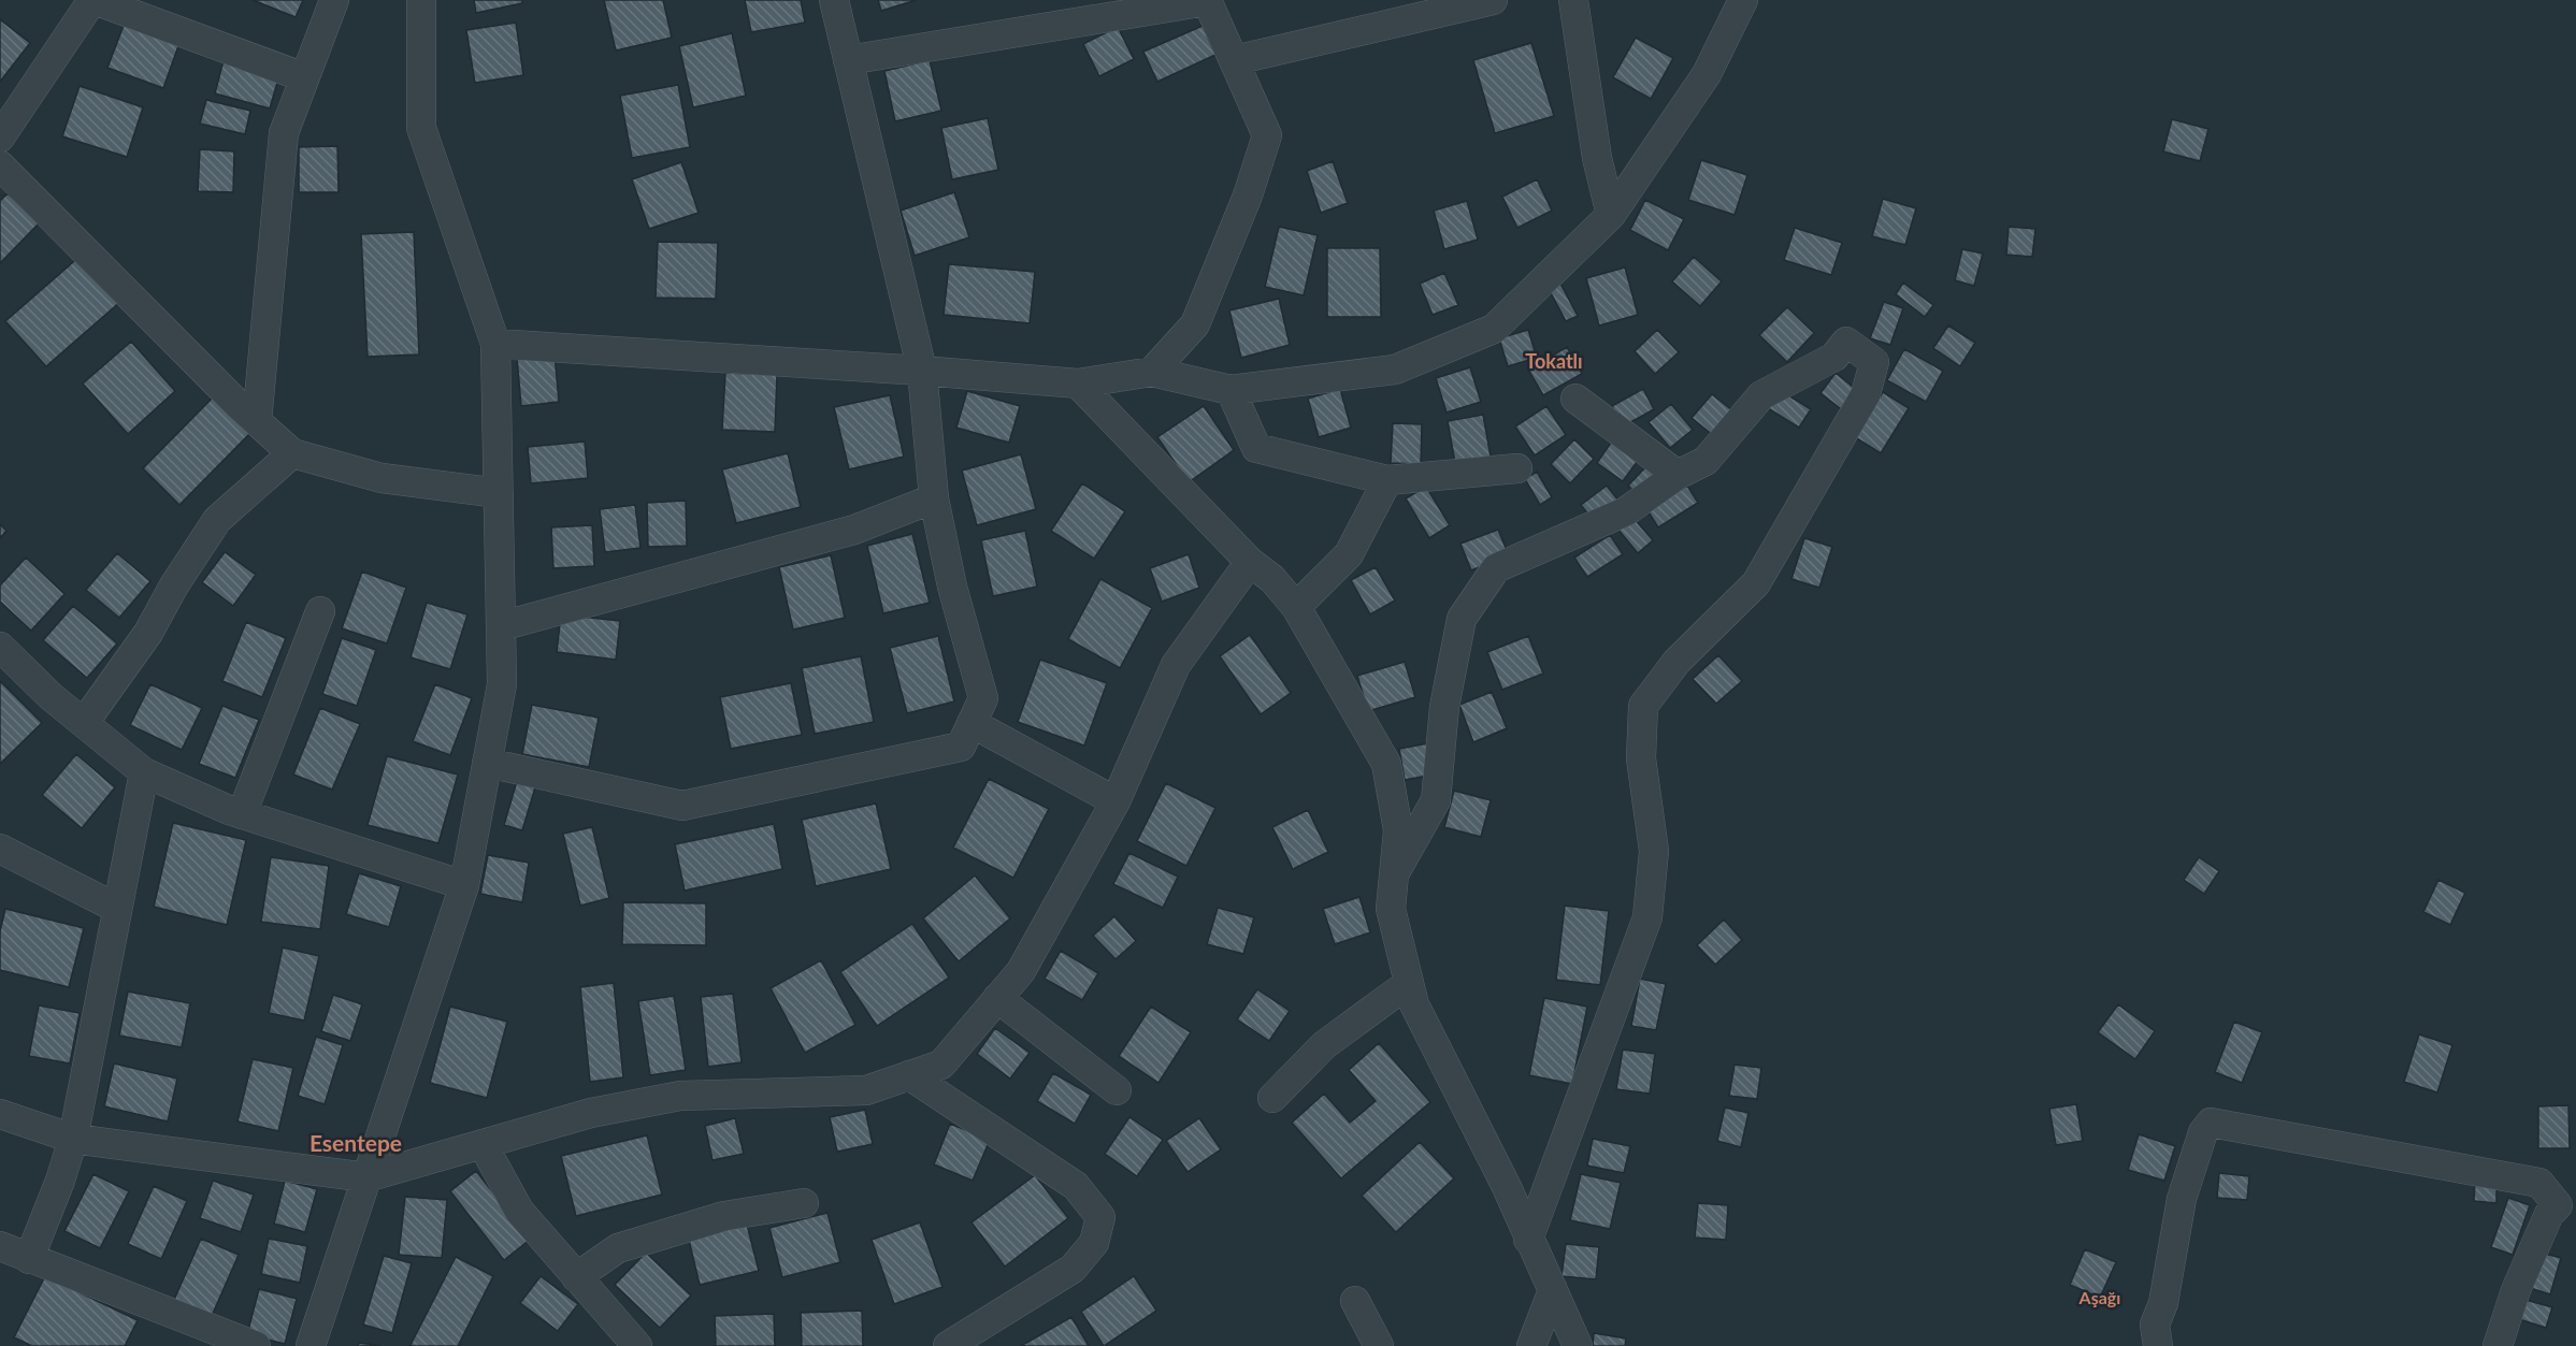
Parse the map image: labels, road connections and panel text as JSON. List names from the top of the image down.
{
  "districts": ["Tokatlı", "Esentepe", "Aşağı"]
}
